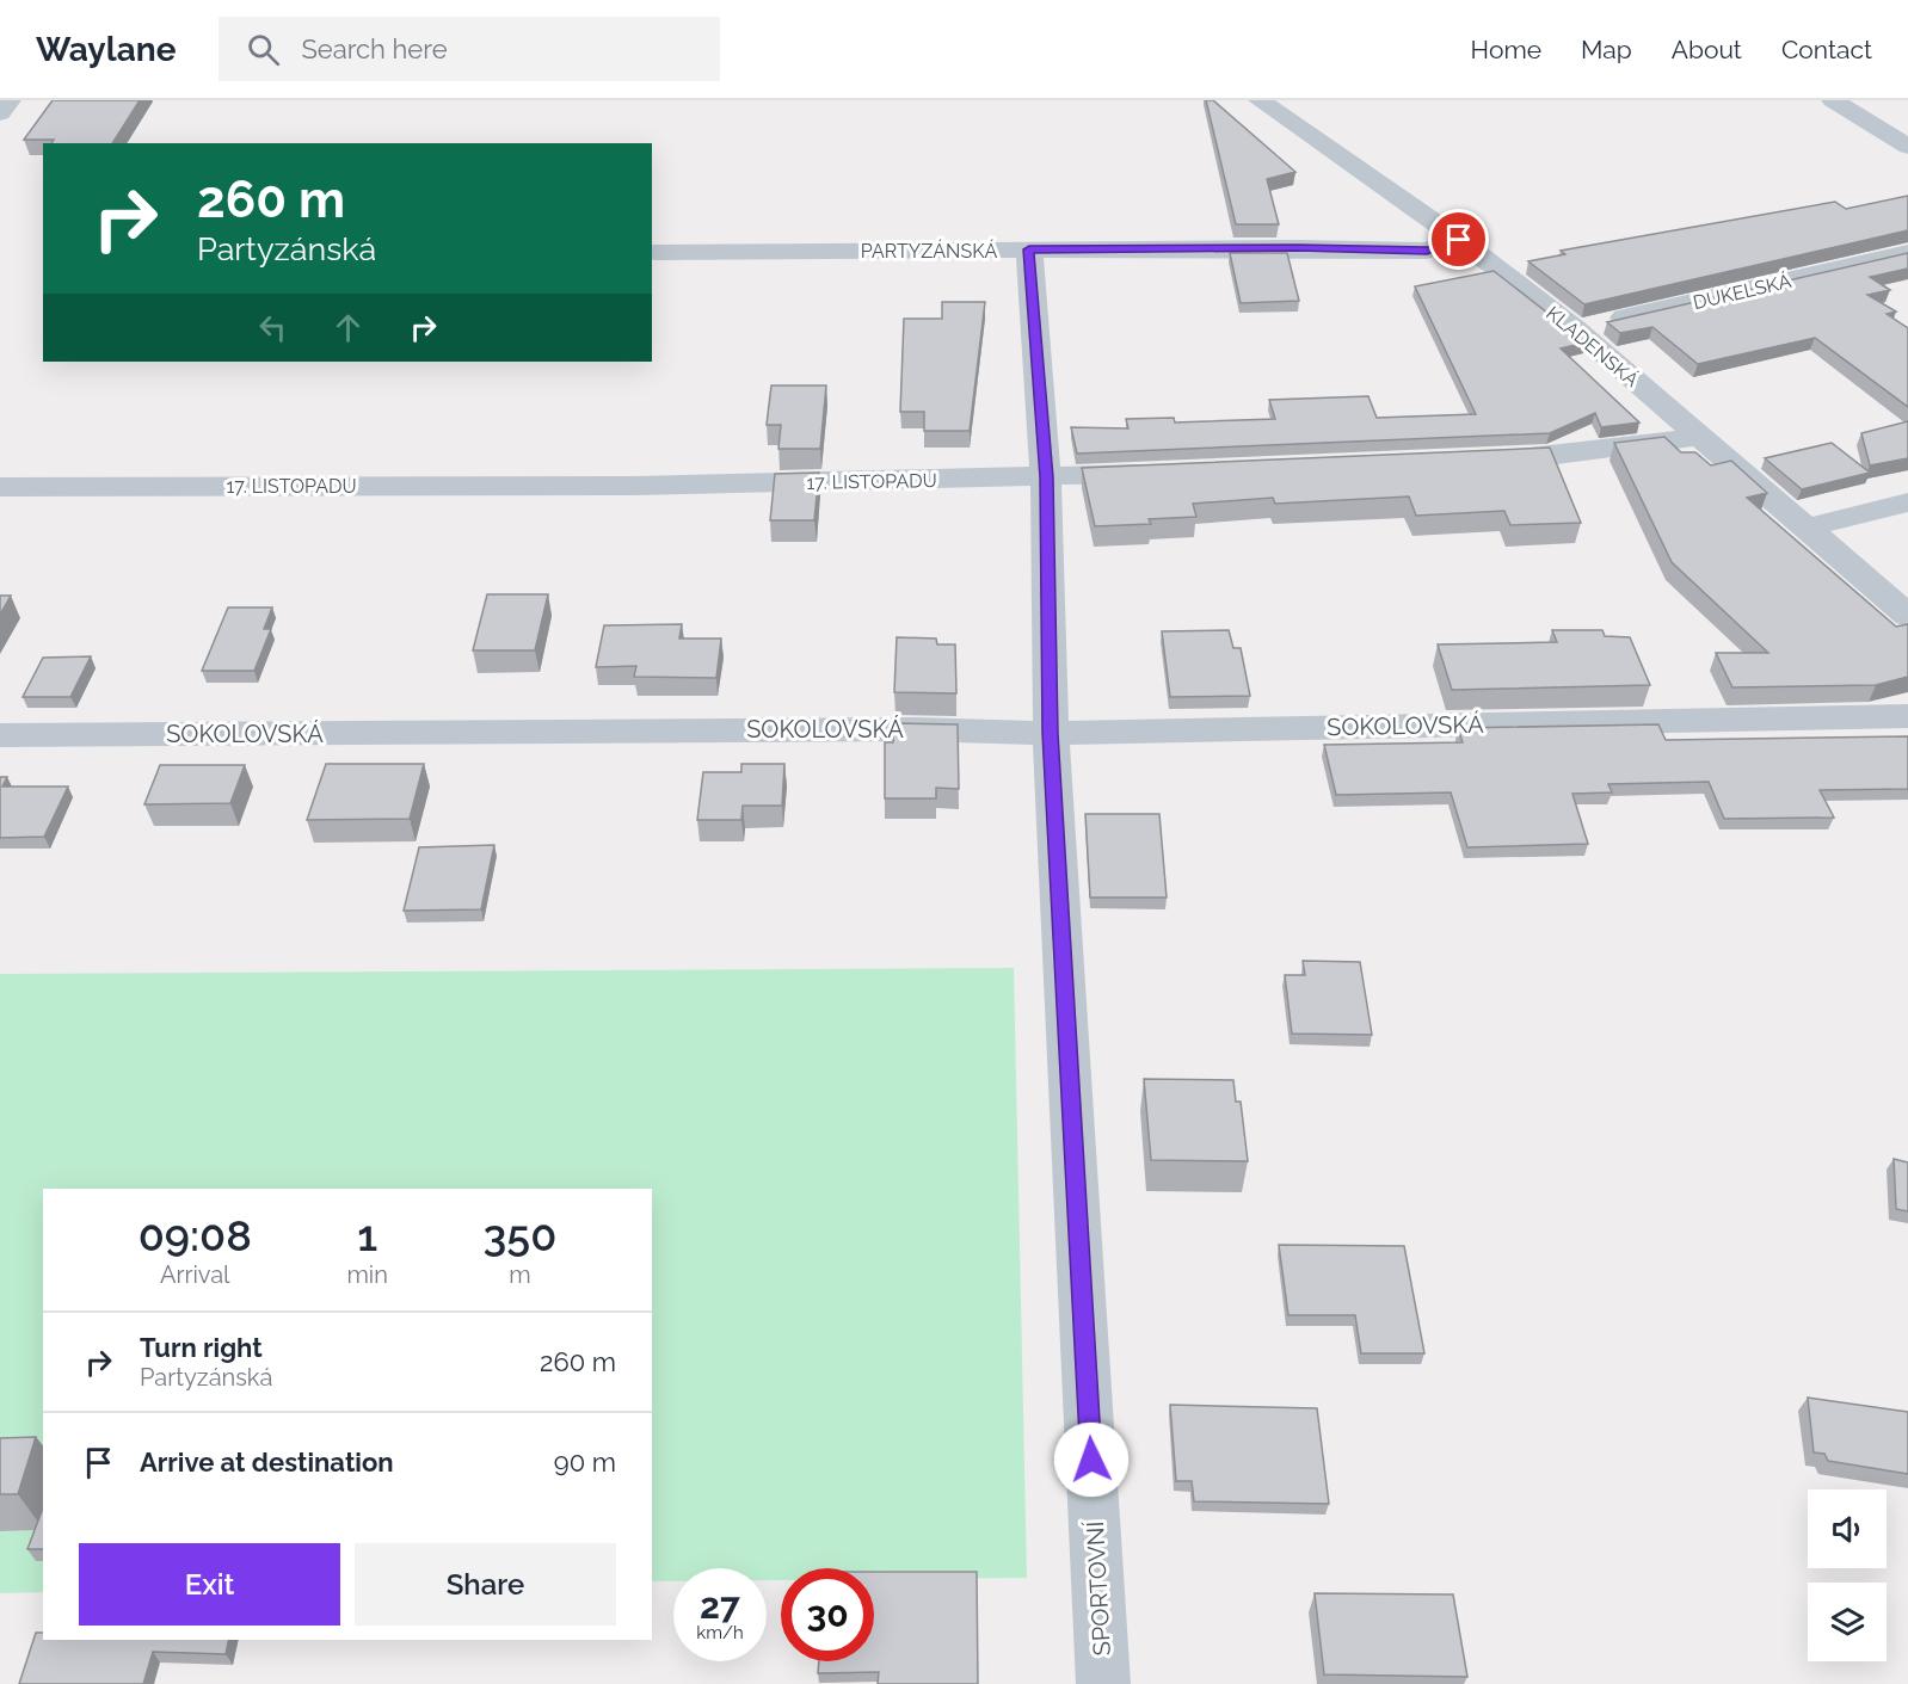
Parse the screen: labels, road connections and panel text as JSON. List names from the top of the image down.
{
  "streets": {
    "street": [
      "PARTYZÁNSKÁ",
      "DUKELSKÁ",
      "KLADENSKÁ",
      "17. LISTOPADU",
      "SOKOLOVSKÁ",
      "SPORTOVNÍ"
    ]
  },
  "crossings": [
    ["PARTYZÁNSKÁ", "KLADENSKÁ"],
    ["PARTYZÁNSKÁ", "SPORTOVNÍ"],
    ["DUKELSKÁ", "KLADENSKÁ"],
    ["17. LISTOPADU", "SPORTOVNÍ"],
    ["SOKOLOVSKÁ", "SPORTOVNÍ"]
  ],
  "page": {
    "header": "Waylane",
    "search": "Search here",
    "nav": [
      "Home",
      "Map",
      "About",
      "Contact"
    ],
    "turn": ["260 m", "Partyzánská"],
    "eta": [
      "09:08",
      "Arrival",
      "1",
      "min",
      "350",
      "m"
    ],
    "list": [
      {
        "name": "Turn right",
        "note": "Partyzánská",
        "value": "260 m"
      },
      {
        "name": "Arrive at destination",
        "value": "90 m"
      }
    ],
    "buttons": ["Exit", "Share"],
    "speed": "27 km/h",
    "limit": "30"
  }
}
